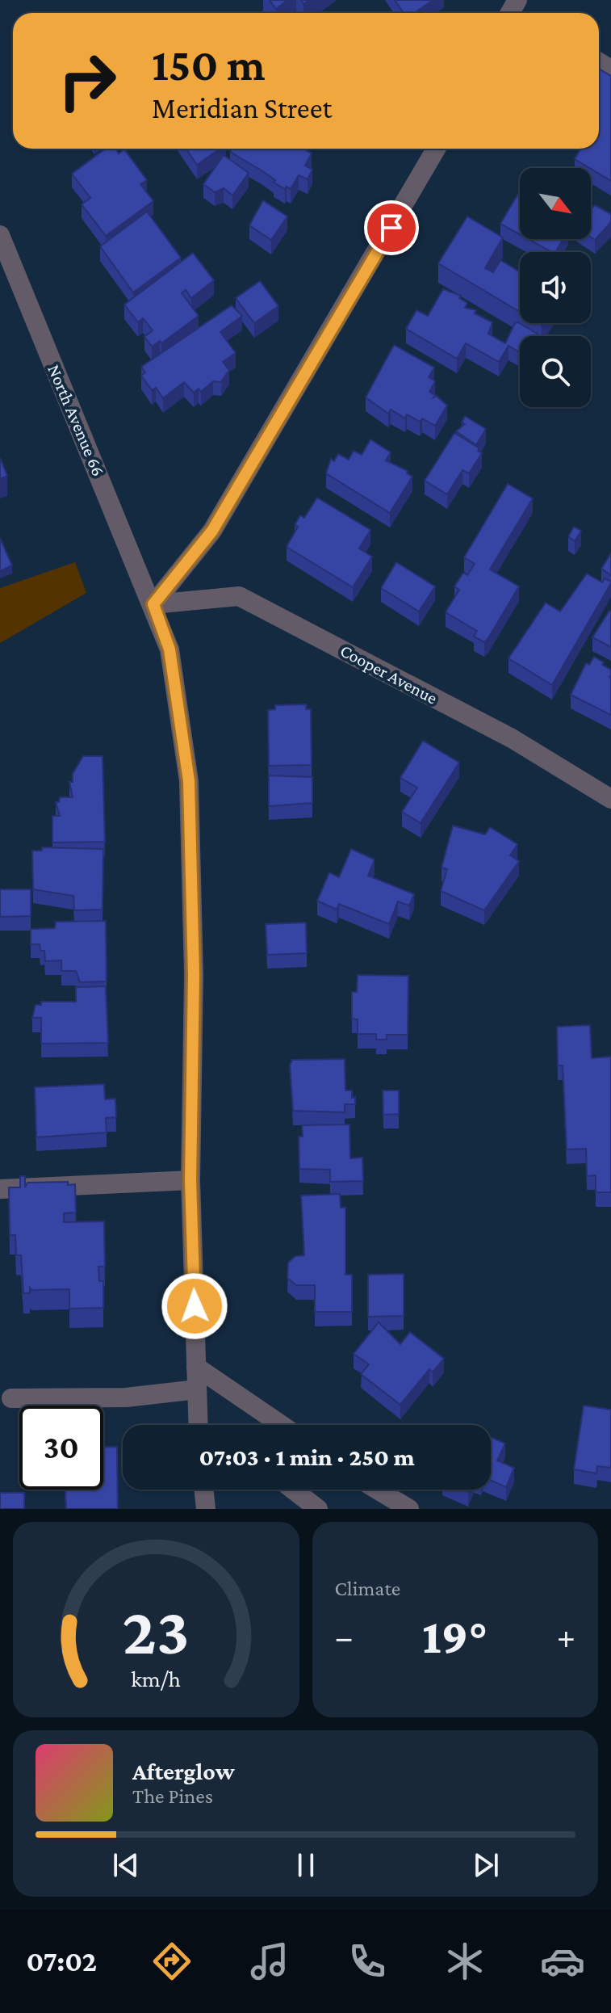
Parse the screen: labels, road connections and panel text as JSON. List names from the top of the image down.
{
  "streets": {
    "street": ["North Avenue 66", "Cooper Avenue"]
  },
  "crossings": [
    ["North Avenue 66", "Cooper Avenue"]
  ],
  "north": "bottom right",
  "page": {
    "turn": ["150 m", "Meridian Street"],
    "limit": "30",
    "trip": "07:03 · 1 min · 250 m",
    "tile": "Climate",
    "heat": ["−", "19°", "+"],
    "song": ["Afterglow", "The Pines"],
    "tabs": "07:02",
    "gauge": ["23", "km/h"]
  }
}
